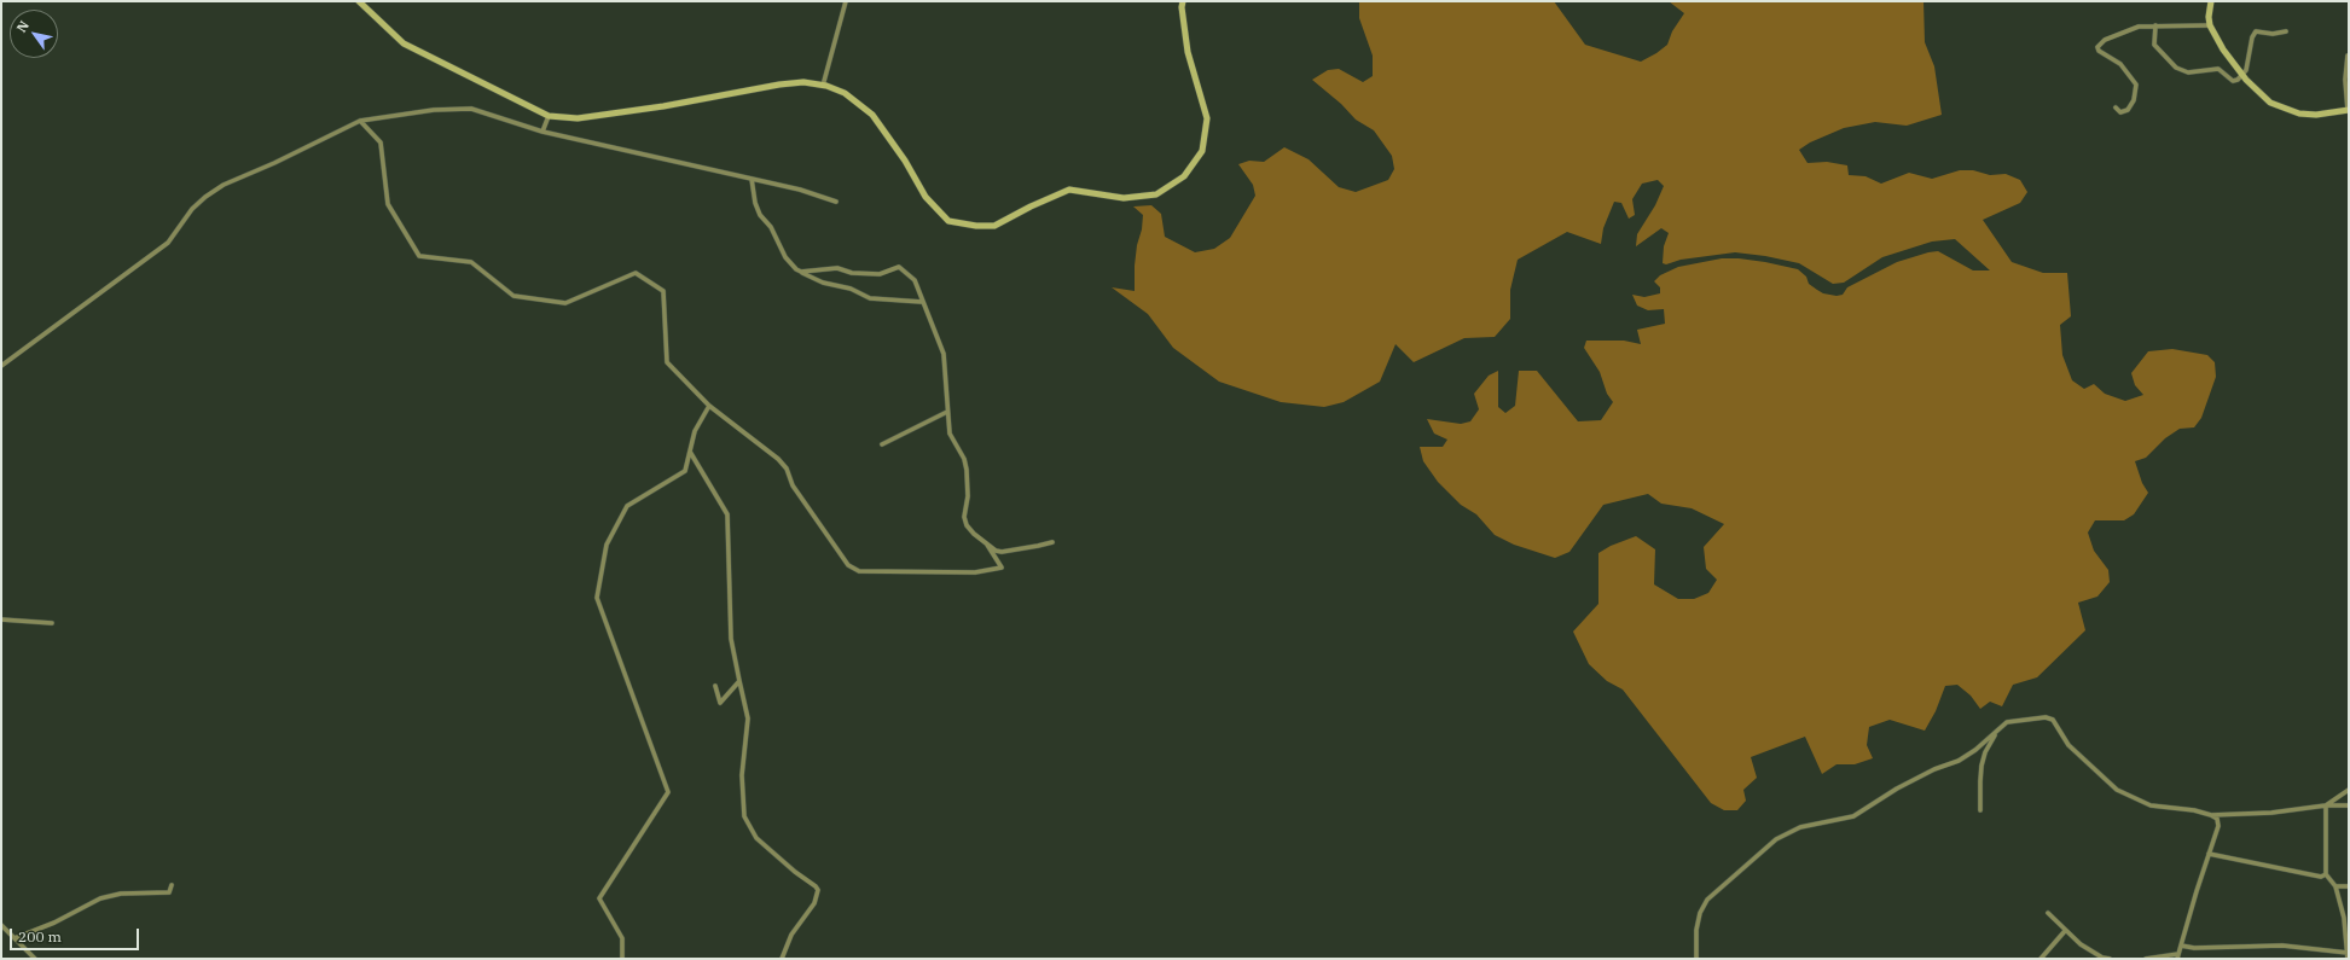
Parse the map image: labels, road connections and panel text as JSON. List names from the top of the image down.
{
  "scale_bar": "200 m",
  "north": "top left"
}
